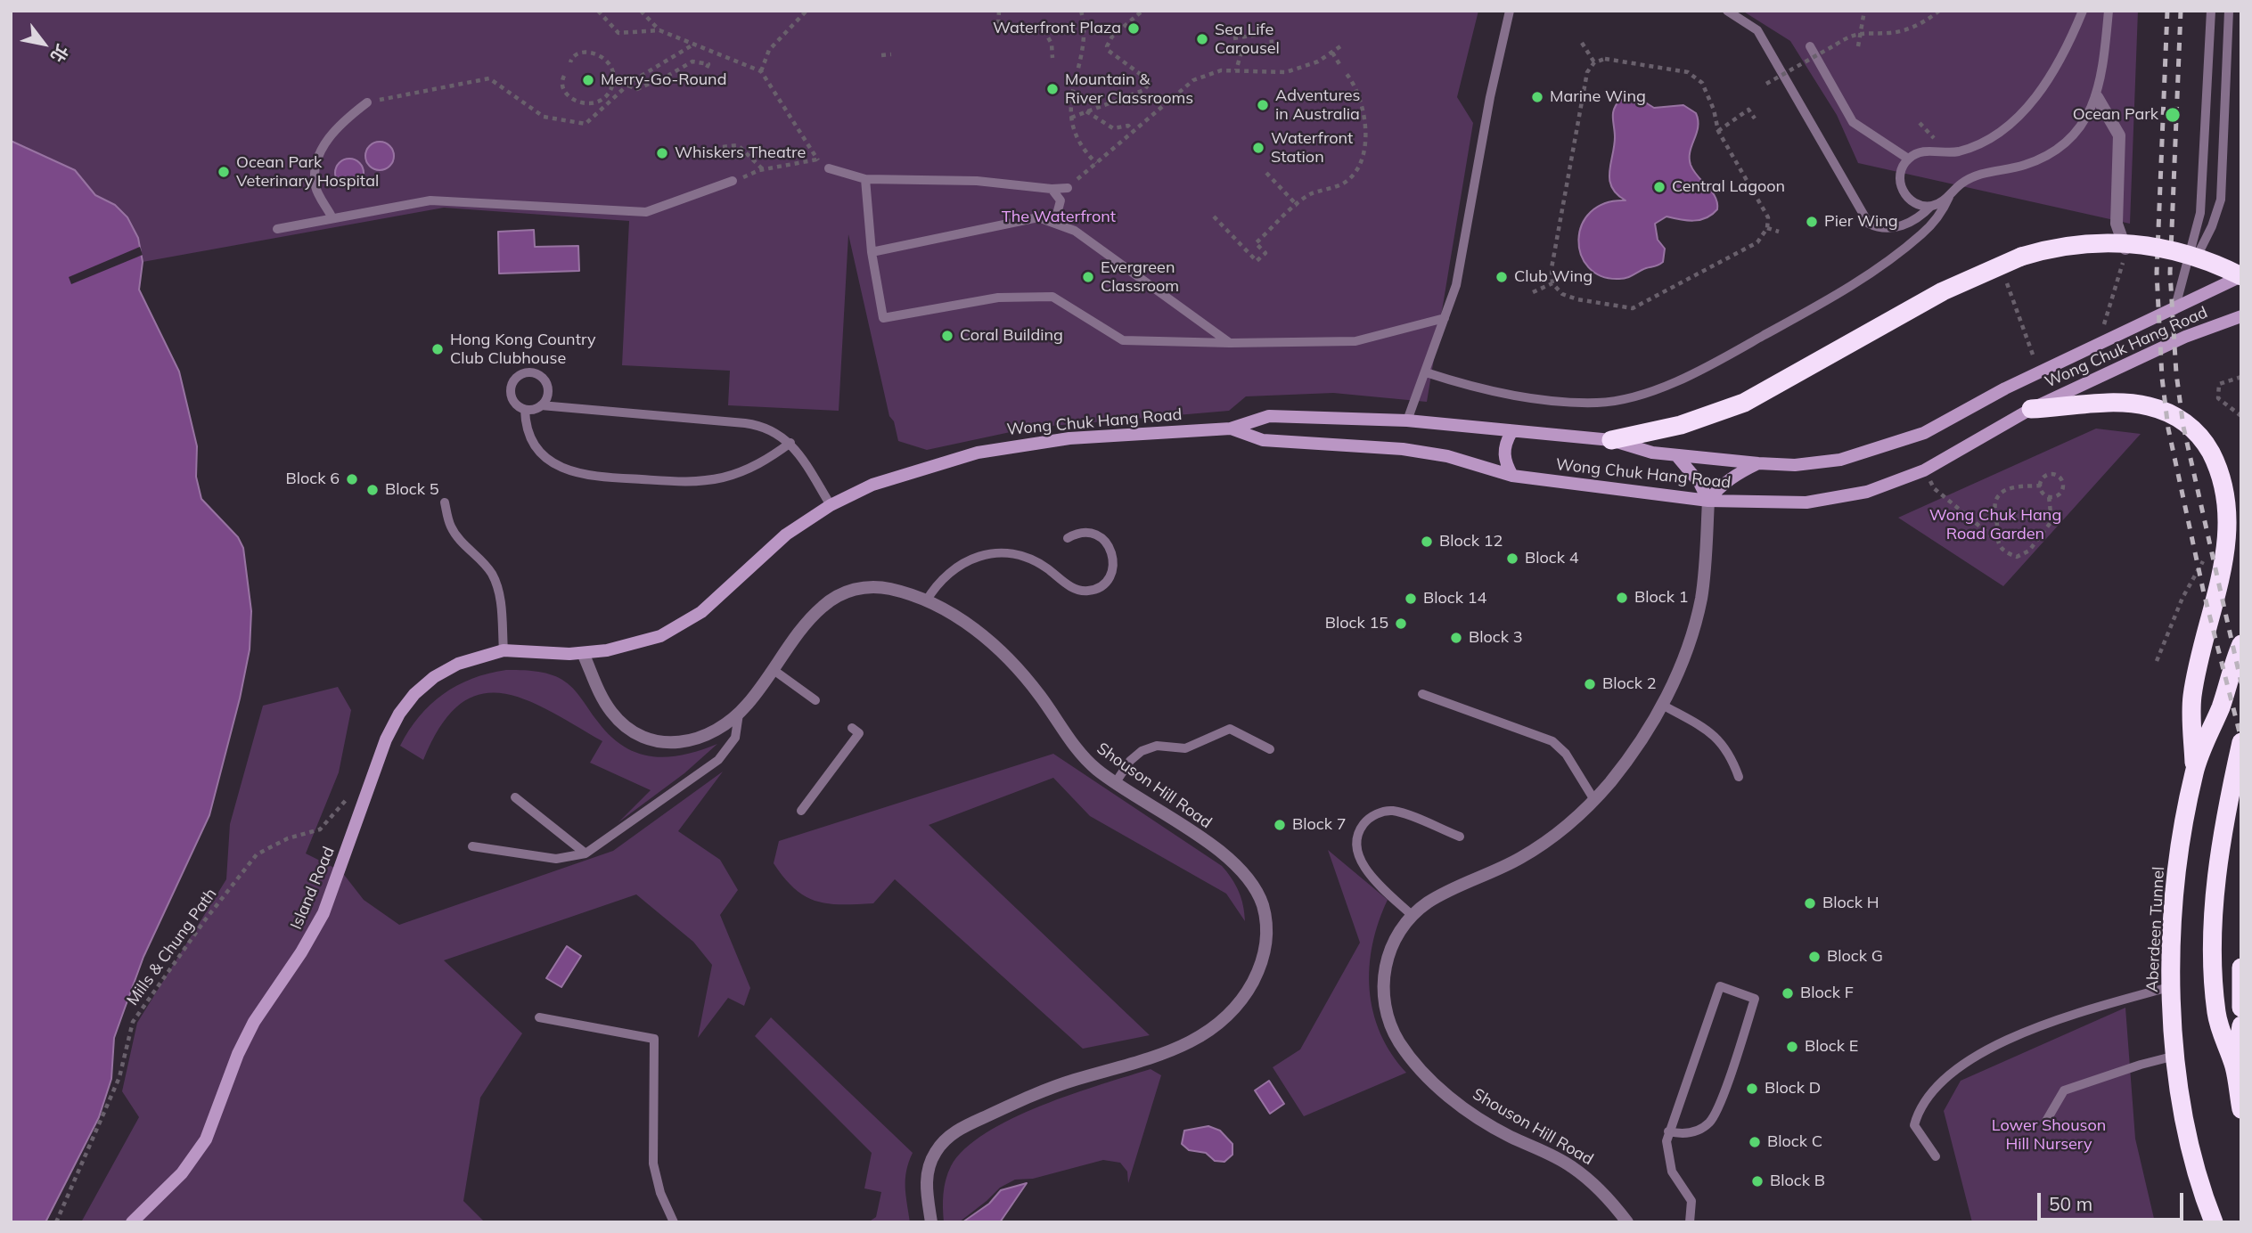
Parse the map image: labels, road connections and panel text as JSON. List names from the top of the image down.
{
  "streets": {
    "highway": ["Aberdeen Tunnel"],
    "main road": ["Wong Chuk Hang Road", "Island Road"],
    "street": ["Shouson Hill Road"],
    "path": ["Mills & Chung Path"]
  },
  "crossings": [
    ["Wong Chuk Hang Road", "Shouson Hill Road"],
    ["Wong Chuk Hang Road", "Island Road"],
    ["Shouson Hill Road", "Island Road"]
  ],
  "parks": ["The Waterfront", "Wong Chuk Hang Road Garden", "Lower Shouson Hill Nursery"],
  "places": [
    "Waterfront Plaza",
    "Sea Life Carousel",
    "Merry-Go-Round",
    "Mountain & River Classrooms",
    "Marine Wing",
    "Adventures in Australia",
    "Ocean Park",
    "Waterfront Station",
    "Whiskers Theatre",
    "Ocean Park Veterinary Hospital",
    "Central Lagoon",
    "Pier Wing",
    "Evergreen Classroom",
    "Club Wing",
    "Coral Building",
    "Hong Kong Country Club Clubhouse",
    "Block 6",
    "Block 5",
    "Block 12",
    "Block 4",
    "Block 1",
    "Block 14",
    "Block 15",
    "Block 3",
    "Block 2",
    "Block 7",
    "Block H",
    "Block G",
    "Block F",
    "Block E",
    "Block D",
    "Block C",
    "Block B"
  ],
  "scale_bar": "50 m",
  "north": "bottom right"
}
